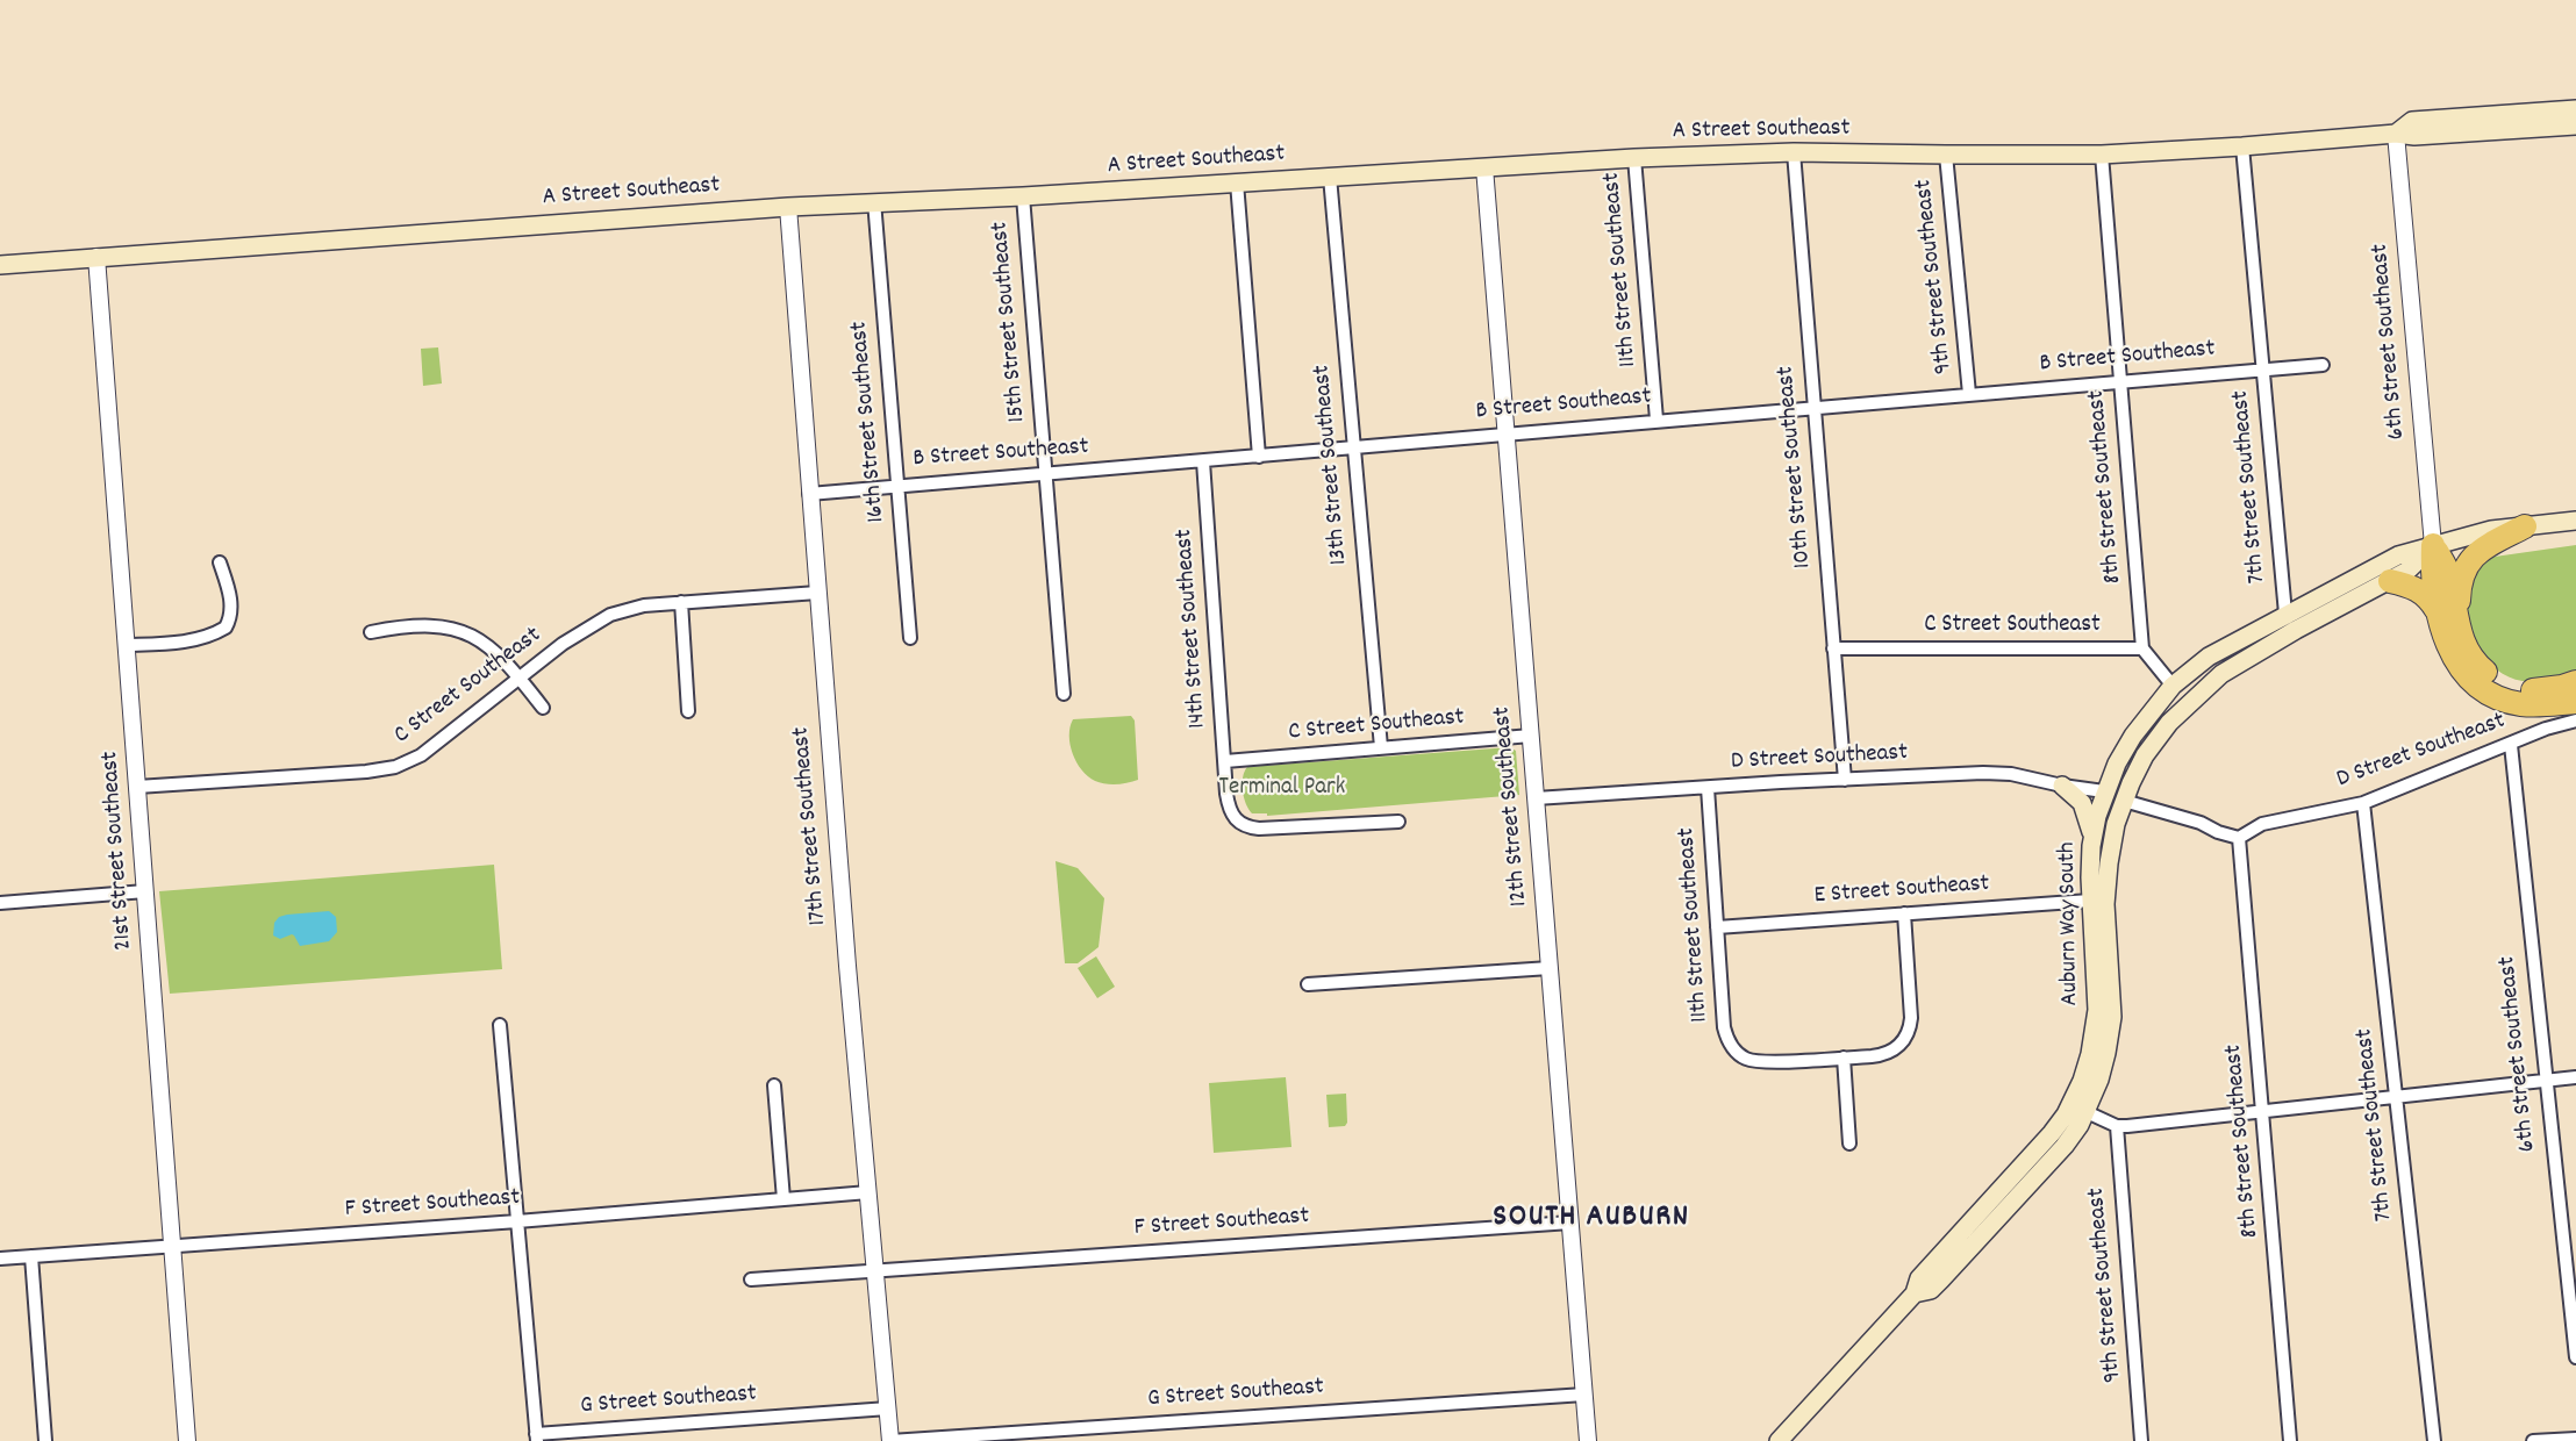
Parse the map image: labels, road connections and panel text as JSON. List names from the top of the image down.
{
  "streets": {
    "main road": ["A Street Southeast", "Auburn Way South"],
    "street": [
      "11th Street Southeast",
      "9th Street Southeast",
      "15th Street Southeast",
      "6th Street Southeast",
      "B Street Southeast",
      "16th Street Southeast",
      "13th Street Southeast",
      "10th Street Southeast",
      "8th Street Southeast",
      "7th Street Southeast",
      "C Street Southeast",
      "14th Street Southeast",
      "D Street Southeast",
      "12th Street Southeast",
      "17th Street Southeast",
      "21st Street Southeast",
      "E Street Southeast",
      "F Street Southeast",
      "G Street Southeast"
    ]
  },
  "crossings": [
    ["A Street Southeast", "11th Street Southeast"],
    ["A Street Southeast", "9th Street Southeast"],
    ["A Street Southeast", "15th Street Southeast"],
    ["A Street Southeast", "6th Street Southeast"],
    ["A Street Southeast", "16th Street Southeast"],
    ["A Street Southeast", "13th Street Southeast"],
    ["A Street Southeast", "10th Street Southeast"],
    ["A Street Southeast", "8th Street Southeast"],
    ["A Street Southeast", "7th Street Southeast"],
    ["A Street Southeast", "12th Street Southeast"],
    ["A Street Southeast", "17th Street Southeast"],
    ["A Street Southeast", "21st Street Southeast"],
    ["11th Street Southeast", "B Street Southeast"],
    ["11th Street Southeast", "D Street Southeast"],
    ["11th Street Southeast", "E Street Southeast"],
    ["9th Street Southeast", "B Street Southeast"],
    ["15th Street Southeast", "B Street Southeast"],
    ["6th Street Southeast", "D Street Southeast"],
    ["6th Street Southeast", "Auburn Way South"],
    ["B Street Southeast", "16th Street Southeast"],
    ["B Street Southeast", "13th Street Southeast"],
    ["B Street Southeast", "10th Street Southeast"],
    ["B Street Southeast", "8th Street Southeast"],
    ["B Street Southeast", "7th Street Southeast"],
    ["B Street Southeast", "14th Street Southeast"],
    ["B Street Southeast", "12th Street Southeast"],
    ["B Street Southeast", "17th Street Southeast"],
    ["13th Street Southeast", "C Street Southeast"],
    ["10th Street Southeast", "C Street Southeast"],
    ["10th Street Southeast", "D Street Southeast"],
    ["8th Street Southeast", "C Street Southeast"],
    ["8th Street Southeast", "D Street Southeast"],
    ["7th Street Southeast", "D Street Southeast"],
    ["7th Street Southeast", "Auburn Way South"],
    ["C Street Southeast", "14th Street Southeast"],
    ["C Street Southeast", "12th Street Southeast"],
    ["C Street Southeast", "17th Street Southeast"],
    ["C Street Southeast", "21st Street Southeast"],
    ["D Street Southeast", "12th Street Southeast"],
    ["D Street Southeast", "Auburn Way South"],
    ["12th Street Southeast", "F Street Southeast"],
    ["12th Street Southeast", "G Street Southeast"],
    ["17th Street Southeast", "F Street Southeast"],
    ["17th Street Southeast", "G Street Southeast"],
    ["21st Street Southeast", "F Street Southeast"],
    ["E Street Southeast", "Auburn Way South"]
  ],
  "districts": ["SOUTH AUBURN"],
  "parks": ["Terminal Park"]
}
